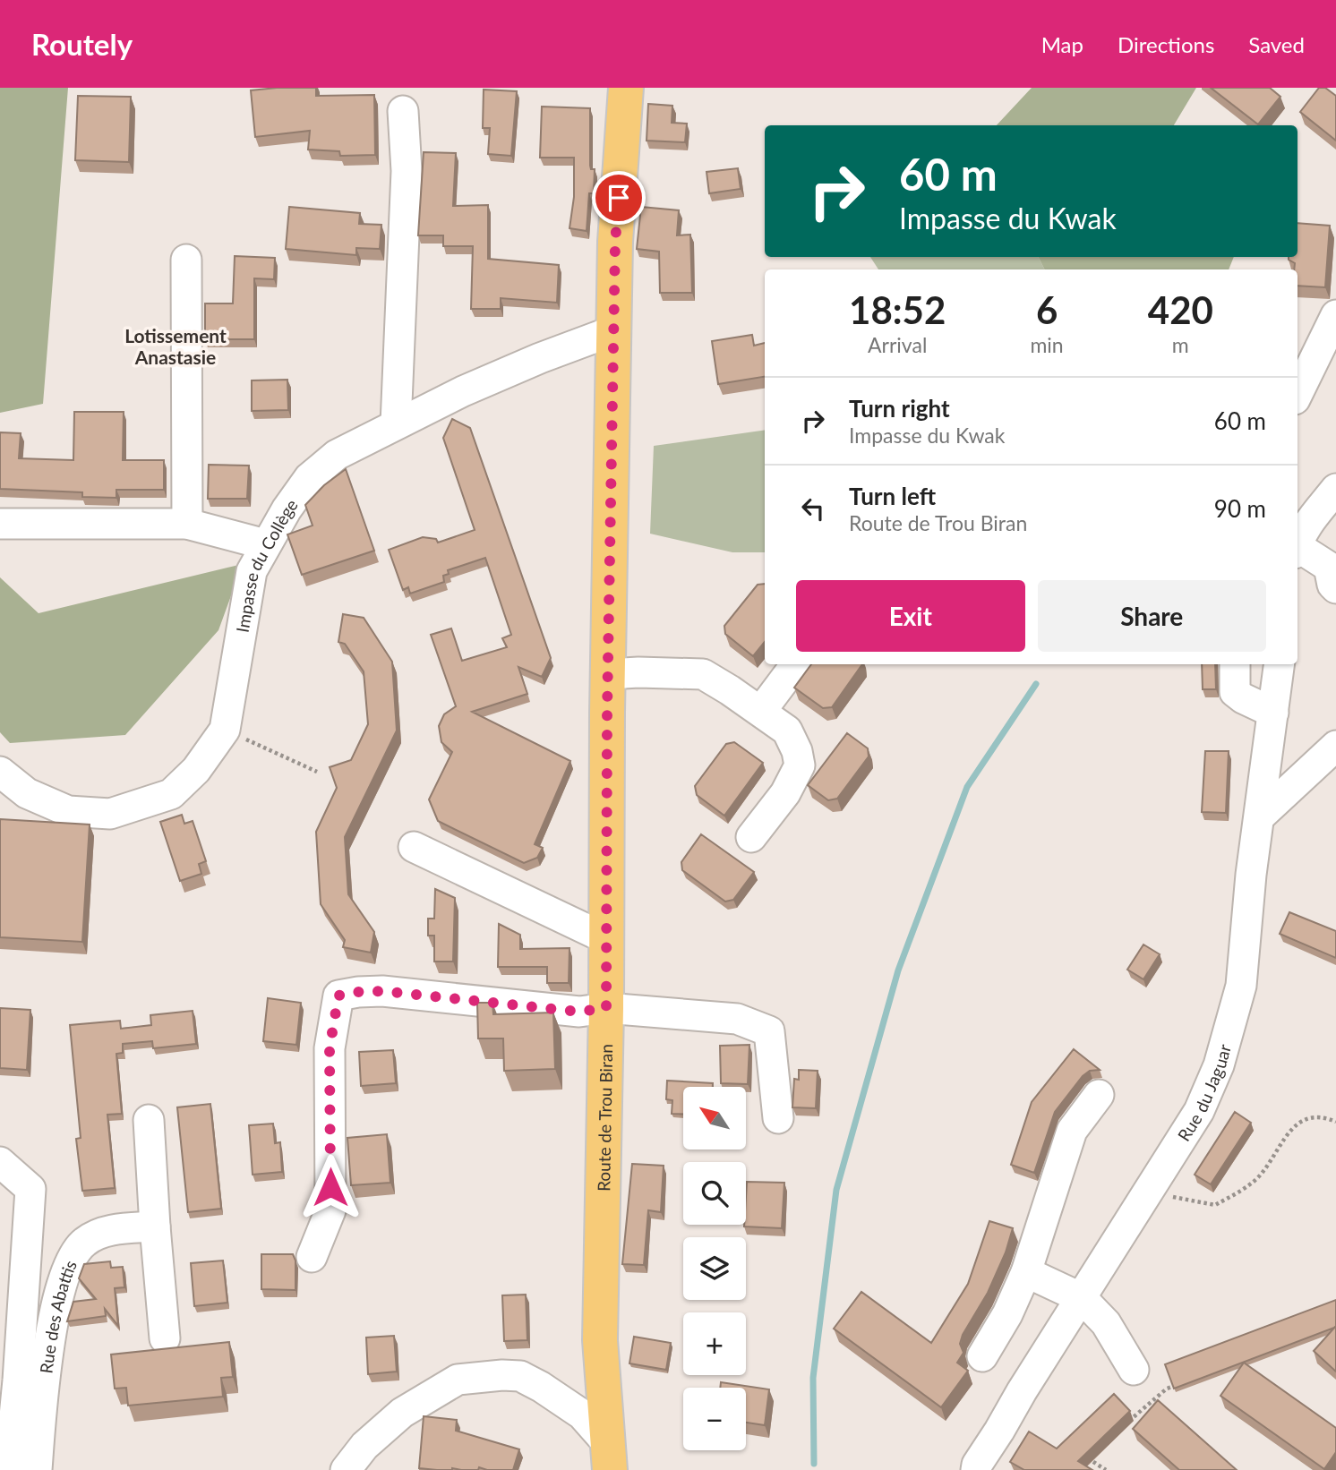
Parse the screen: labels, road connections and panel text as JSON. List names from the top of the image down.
{
  "streets": {
    "main road": ["Route de Trou Biran"],
    "street": ["Impasse du Collège", "Rue du Jaguar", "Rue des Abattis"]
  },
  "crossings": [
    ["Impasse du Collège", "Route de Trou Biran"]
  ],
  "districts": ["Lotissement Anastasie"],
  "north": "top left",
  "page": {
    "header": "Routely",
    "nav": ["Map", "Directions", "Saved"],
    "turn": ["60 m", "Impasse du Kwak"],
    "eta": [
      "18:52",
      "Arrival",
      "6",
      "min",
      "420",
      "m"
    ],
    "list": [
      {
        "name": "Turn right",
        "note": "Impasse du Kwak",
        "value": "60 m"
      },
      {
        "name": "Turn left",
        "note": "Route de Trou Biran",
        "value": "90 m"
      }
    ],
    "buttons": ["Exit", "Share"],
    "map_buttons": ["+", "−"]
  }
}
